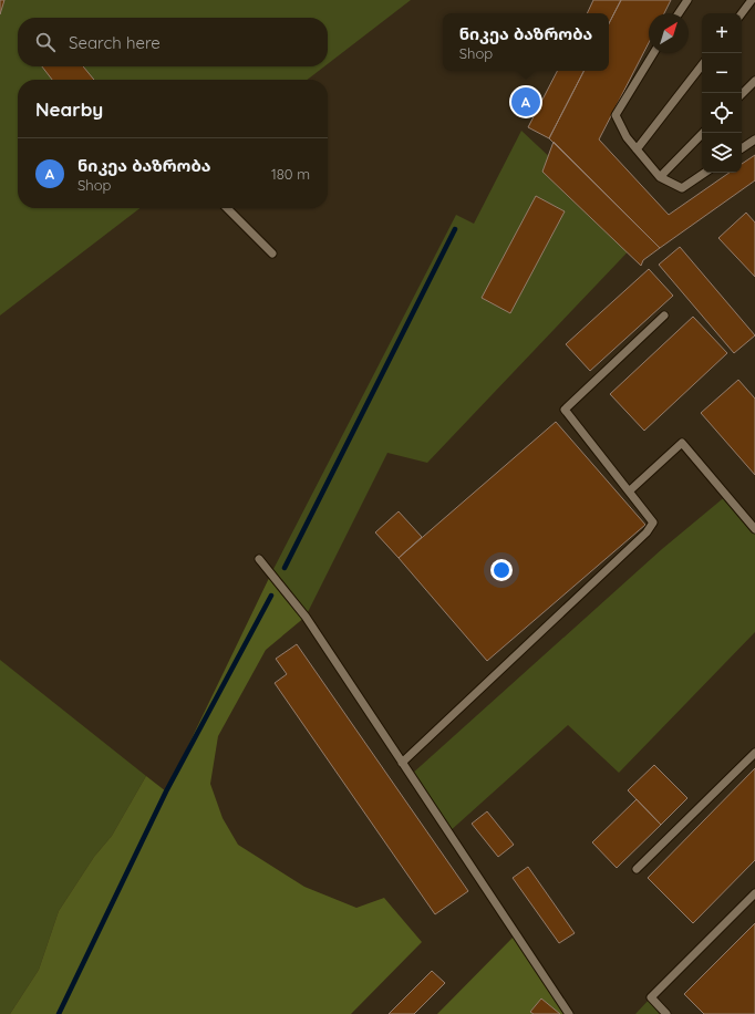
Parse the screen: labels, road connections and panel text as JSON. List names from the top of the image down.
{
  "north": "top right",
  "page": {
    "map_buttons": ["+", "−"],
    "popup": ["ნიკეა ბაზრობა", "Shop"],
    "search": "Search here",
    "heading": "Nearby",
    "pins": "A",
    "list": [
      {
        "mark": "A",
        "name": "ნიკეა ბაზრობა",
        "note": "Shop",
        "value": "180 m"
      }
    ]
  }
}
